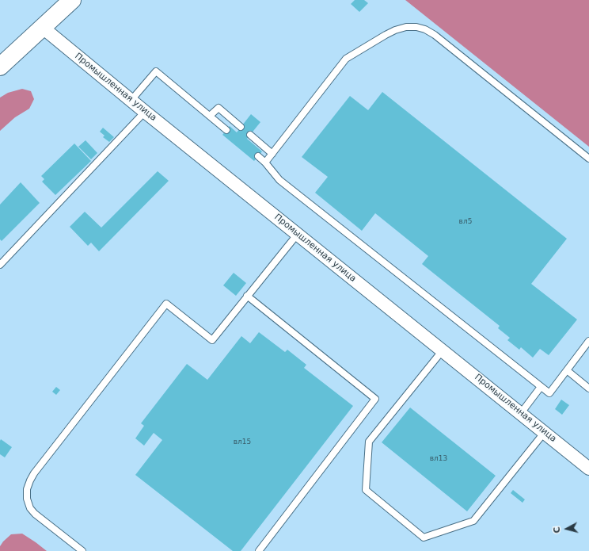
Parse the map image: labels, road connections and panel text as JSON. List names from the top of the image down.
{
  "streets": {
    "street": ["Промышленная улица"]
  },
  "house_numbers": ["вл5", "вл15", "вл13"],
  "north": "left"
}
